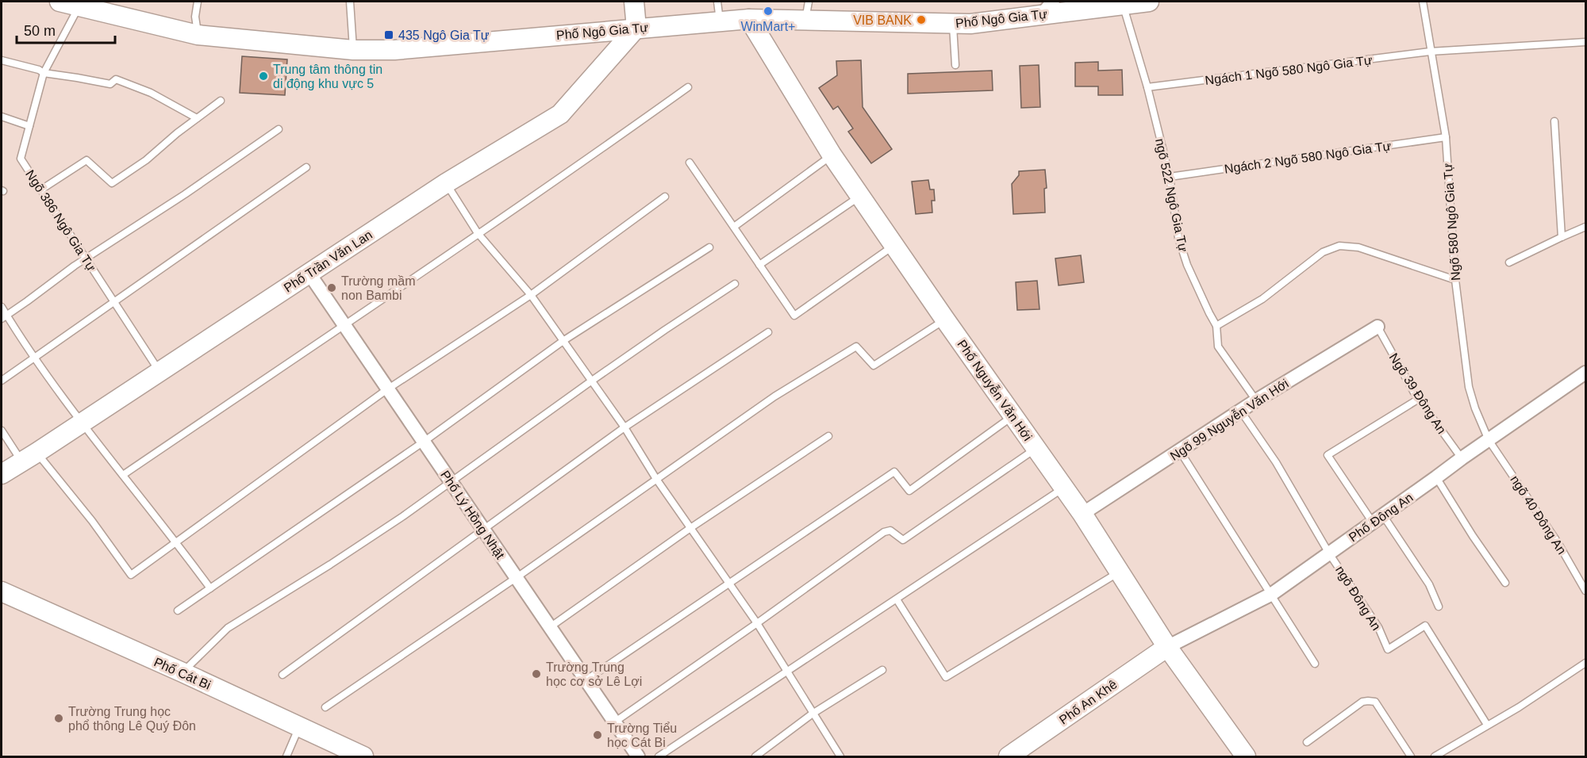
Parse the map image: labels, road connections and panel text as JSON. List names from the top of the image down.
{
  "streets": {
    "street": [
      "Phố Ngô Gia Tự",
      "Phố Trần Văn Lan",
      "Phố Nguyễn Văn Hới",
      "Ngõ 99 Nguyễn Văn Hới",
      "Phố Lý Hồng Nhật",
      "Phố Đông An",
      "Phố Cát Bi",
      "Phố An Khê"
    ],
    "lane": [
      "Ngách 1 Ngõ 580 Ngô Gia Tự",
      "Ngách 2 Ngõ 580 Ngô Gia Tự",
      "ngõ 522 Ngô Gia Tự",
      "Ngõ 386 Ngô Gia Tự",
      "Ngõ 580 Ngô Gia Tự",
      "Ngõ 39 Đông An",
      "ngõ 40 Đông An",
      "ngõ Đông An"
    ]
  },
  "crossings": [
    ["Phố Ngô Gia Tự", "ngõ 522 Ngô Gia Tự"],
    ["Phố Ngô Gia Tự", "Ngõ 386 Ngô Gia Tự"],
    ["Phố Ngô Gia Tự", "Phố Trần Văn Lan"],
    ["Phố Ngô Gia Tự", "Phố Nguyễn Văn Hới"],
    ["Ngách 1 Ngõ 580 Ngô Gia Tự", "ngõ 522 Ngô Gia Tự"],
    ["Ngách 1 Ngõ 580 Ngô Gia Tự", "Ngõ 580 Ngô Gia Tự"],
    ["Ngách 2 Ngõ 580 Ngô Gia Tự", "ngõ 522 Ngô Gia Tự"],
    ["Ngách 2 Ngõ 580 Ngô Gia Tự", "Ngõ 580 Ngô Gia Tự"],
    ["ngõ 522 Ngô Gia Tự", "Ngõ 99 Nguyễn Văn Hới"],
    ["Ngõ 386 Ngô Gia Tự", "Phố Trần Văn Lan"],
    ["Ngõ 580 Ngô Gia Tự", "ngõ 40 Đông An"],
    ["Ngõ 580 Ngô Gia Tự", "Phố Đông An"],
    ["Phố Trần Văn Lan", "Phố Lý Hồng Nhật"],
    ["Phố Nguyễn Văn Hới", "Ngõ 99 Nguyễn Văn Hới"],
    ["Phố Nguyễn Văn Hới", "Phố Đông An"],
    ["Phố Nguyễn Văn Hới", "Phố An Khê"],
    ["Ngõ 39 Đông An", "Ngõ 99 Nguyễn Văn Hới"],
    ["Ngõ 39 Đông An", "Phố Đông An"],
    ["Ngõ 99 Nguyễn Văn Hới", "ngõ Đông An"],
    ["ngõ 40 Đông An", "Phố Đông An"],
    ["Phố Đông An", "ngõ Đông An"],
    ["Phố Đông An", "Phố An Khê"]
  ],
  "places": {
    "other": [
      "WinMart+",
      "VIB BANK",
      "Trung tâm thông tin di động khu vực 5",
      "Trường mầm non Bambi",
      "Trường Trung học cơ sở Lê Lợi",
      "Trường Trung học phổ thông Lê Quý Đôn",
      "Trường Tiểu học Cát Bi"
    ],
    "transit": ["435 Ngô Gia Tự"]
  },
  "scale_bar": "50 m"
}
